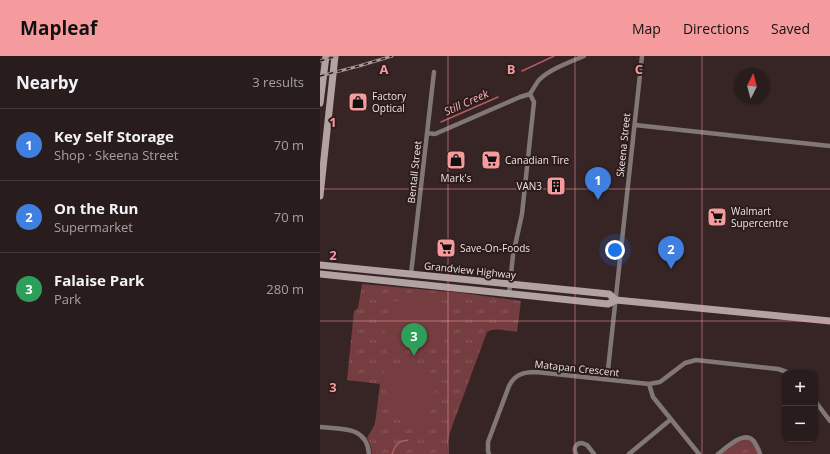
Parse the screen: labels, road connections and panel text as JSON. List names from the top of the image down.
{
  "streets": {
    "main road": ["Grandview Highway"],
    "street": ["Skeena Street", "Bentall Street", "Matapan Crescent"]
  },
  "crossings": [
    ["Skeena Street", "Grandview Highway"],
    ["Skeena Street", "Matapan Crescent"],
    ["Bentall Street", "Grandview Highway"]
  ],
  "water": ["Still Creek"],
  "places": {
    "shop": ["Factory Optical", "Mark's"],
    "supermarket": ["Canadian Tire", "Walmart Supercentre", "Save-On-Foods"],
    "building": ["VAN3"]
  },
  "north": "top",
  "page": {
    "header": "Mapleaf",
    "nav": ["Map", "Directions", "Saved"],
    "heading": ["Nearby", "3 results"],
    "list": [
      {
        "mark": "1",
        "name": "Key Self Storage",
        "note": "Shop · Skeena Street",
        "value": "70 m"
      },
      {
        "mark": "2",
        "name": "On the Run",
        "note": "Supermarket",
        "value": "70 m"
      },
      {
        "mark": "3",
        "name": "Falaise Park",
        "note": "Park",
        "value": "280 m"
      }
    ],
    "pins": ["1", "2", "3"],
    "map_buttons": ["+", "−"]
  },
  "grid": {
    "columns": ["A", "B", "C"],
    "rows": ["1", "2", "3"]
  }
}
